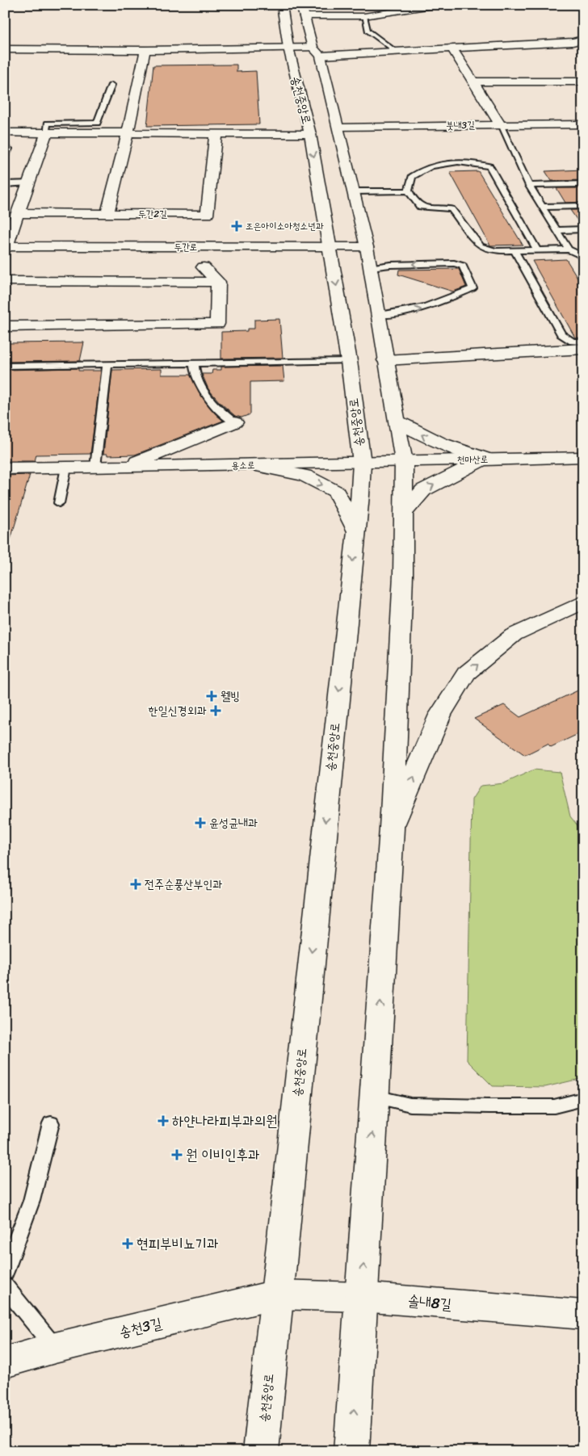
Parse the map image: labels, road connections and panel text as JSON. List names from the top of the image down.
{
  "streets": {
    "street": [
      "송천중앙로",
      "붓내3길",
      "두간2길",
      "두간로",
      "천마산로",
      "용소로",
      "솔내8길",
      "송천3길"
    ]
  },
  "crossings": [
    ["송천중앙로", "두간로"],
    ["송천중앙로", "천마산로"],
    ["송천중앙로", "용소로"],
    ["송천중앙로", "솔내8길"],
    ["송천중앙로", "송천3길"],
    ["천마산로", "용소로"],
    ["솔내8길", "송천3길"]
  ],
  "places": {
    "health": [
      "조은아이소아청소년과",
      "웰빙",
      "한일신경외과",
      "윤성균내과",
      "전주순풍산부인과",
      "하얀나라피부과의원",
      "원 이비인후과",
      "현피부비뇨기과"
    ]
  }
}
